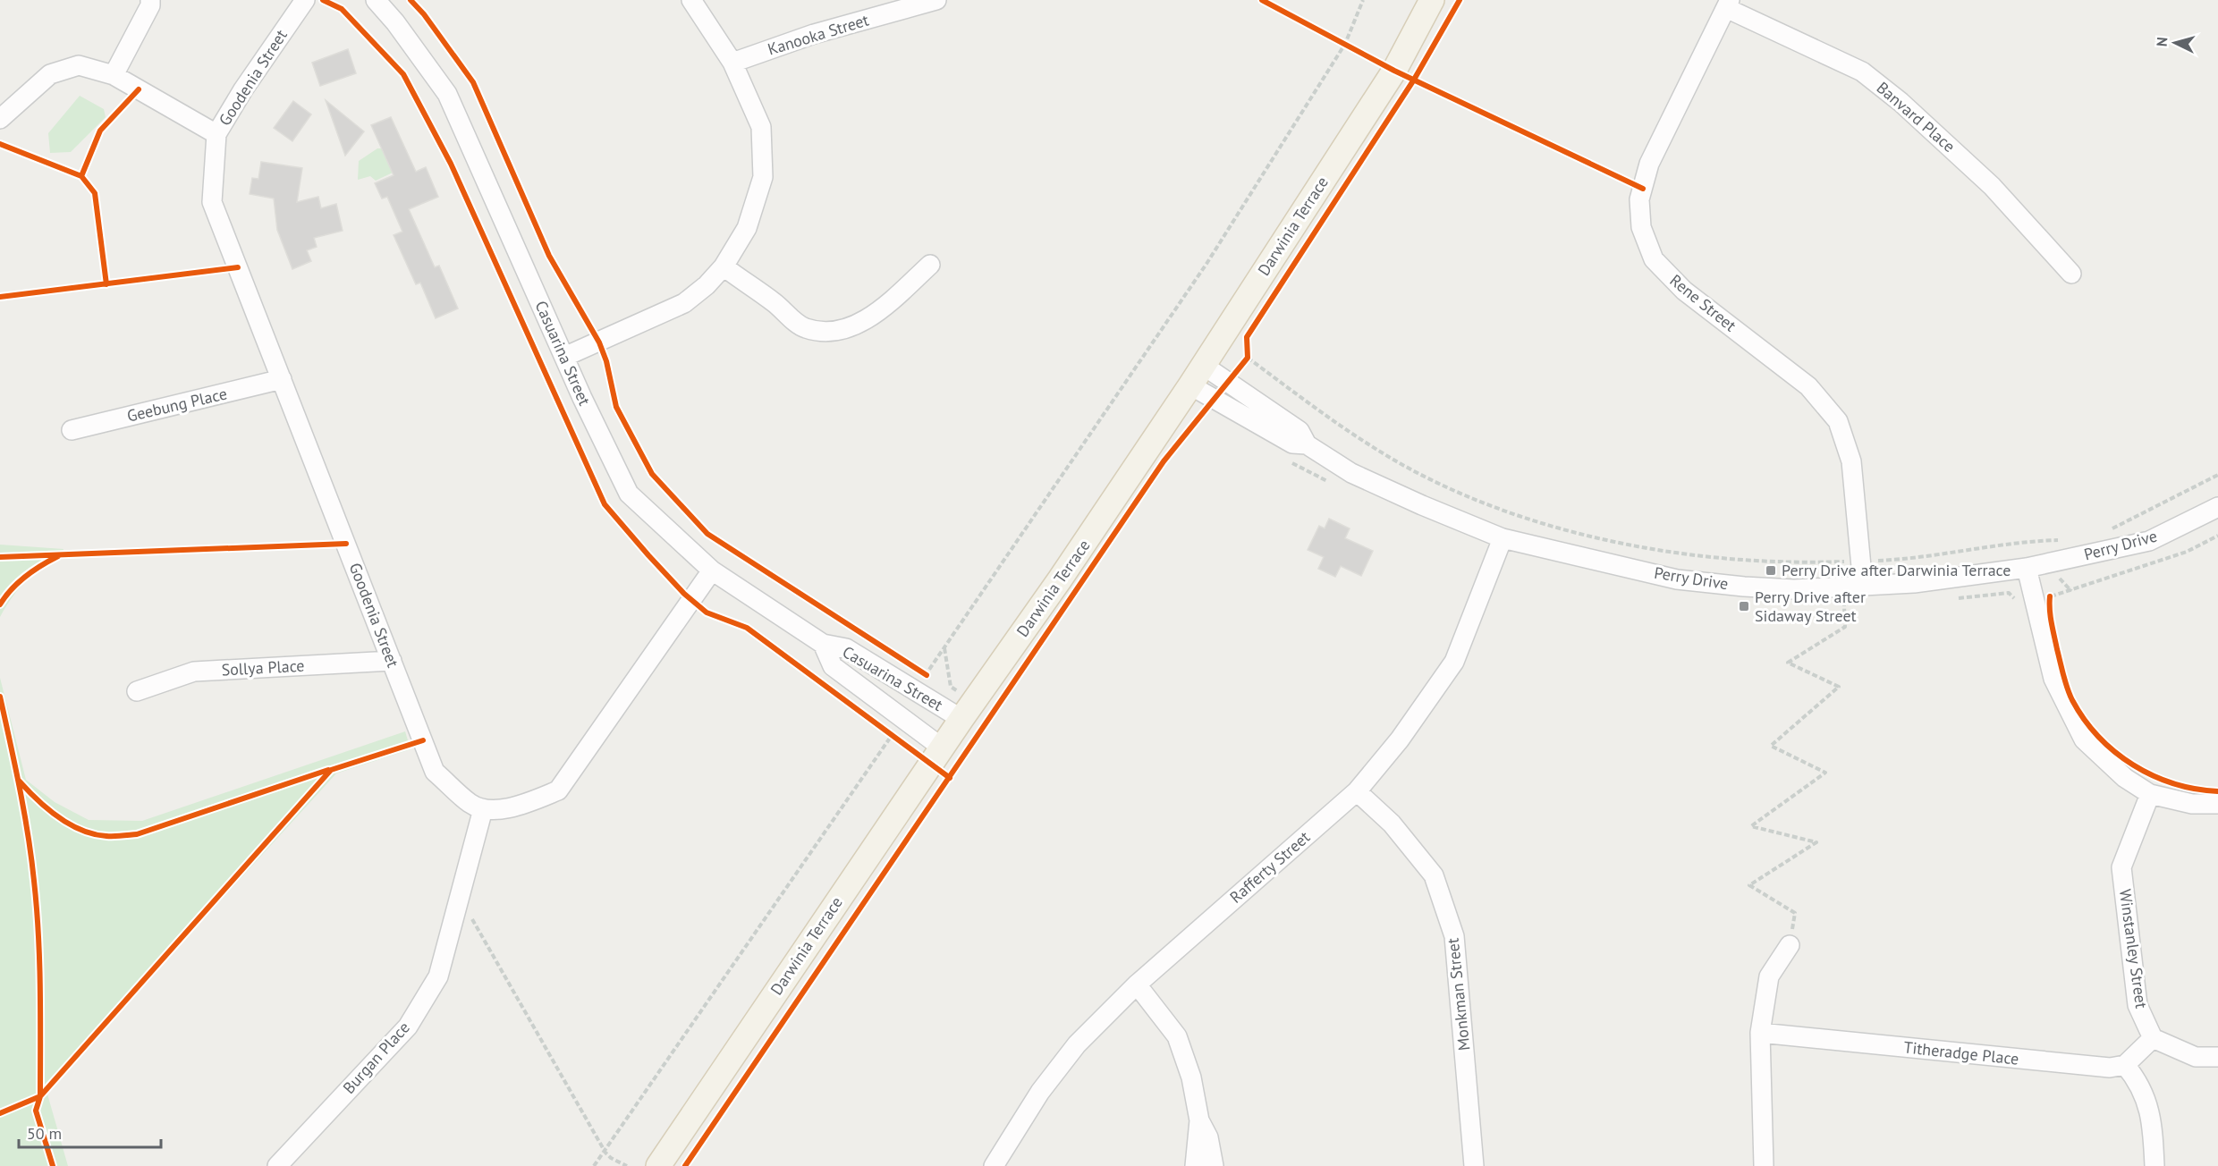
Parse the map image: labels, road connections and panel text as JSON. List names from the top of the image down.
{
  "streets": {
    "main road": ["Darwinia Terrace"],
    "street": [
      "Kanooka Street",
      "Goodenia Street",
      "Banvard Place",
      "Rene Street",
      "Casuarina Street",
      "Geebung Place",
      "Perry Drive",
      "Sollya Place",
      "Rafferty Street",
      "Winstanley Street",
      "Monkman Street",
      "Titheradge Place",
      "Burgan Place"
    ]
  },
  "crossings": [
    ["Goodenia Street", "Geebung Place"],
    ["Goodenia Street", "Sollya Place"],
    ["Goodenia Street", "Burgan Place"],
    ["Banvard Place", "Rene Street"],
    ["Darwinia Terrace", "Casuarina Street"],
    ["Darwinia Terrace", "Perry Drive"],
    ["Rene Street", "Perry Drive"],
    ["Perry Drive", "Rafferty Street"],
    ["Rafferty Street", "Monkman Street"]
  ],
  "places": {
    "transit": ["Perry Drive after Darwinia Terrace", "Perry Drive after Sidaway Street"]
  },
  "scale_bar": "50 m",
  "north": "left"
}
